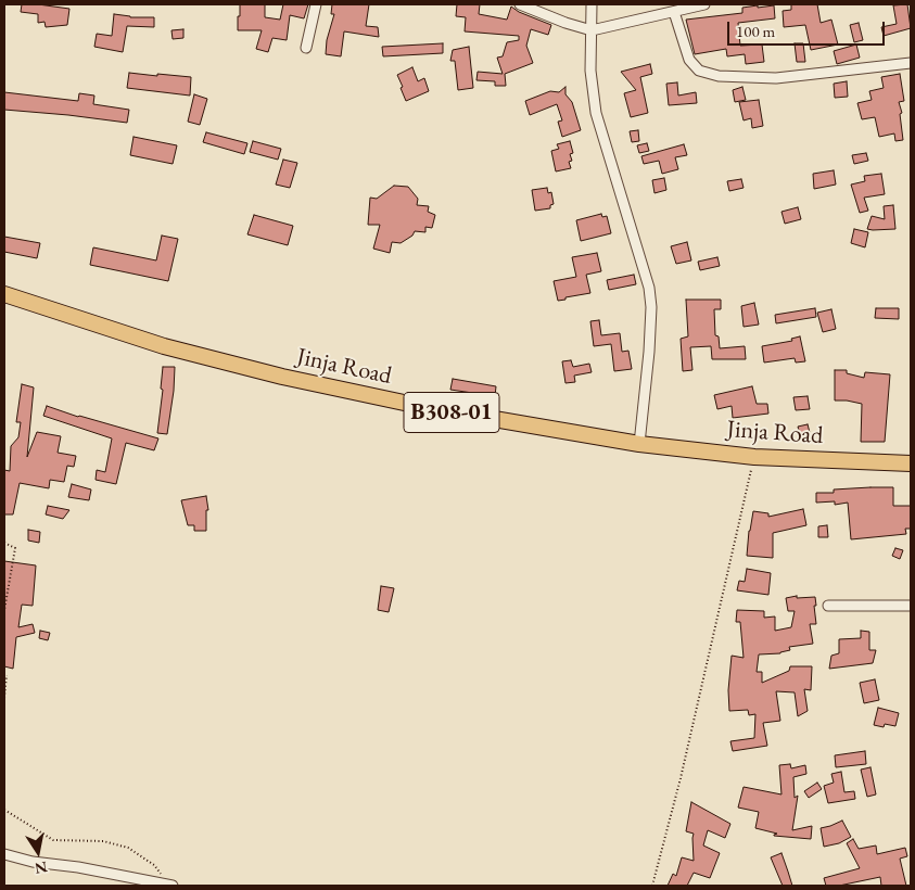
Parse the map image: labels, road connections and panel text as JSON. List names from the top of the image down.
{
  "streets": {
    "main road": ["Jinja Road", "B308-01"]
  },
  "scale_bar": "100 m",
  "north": "bottom"
}
